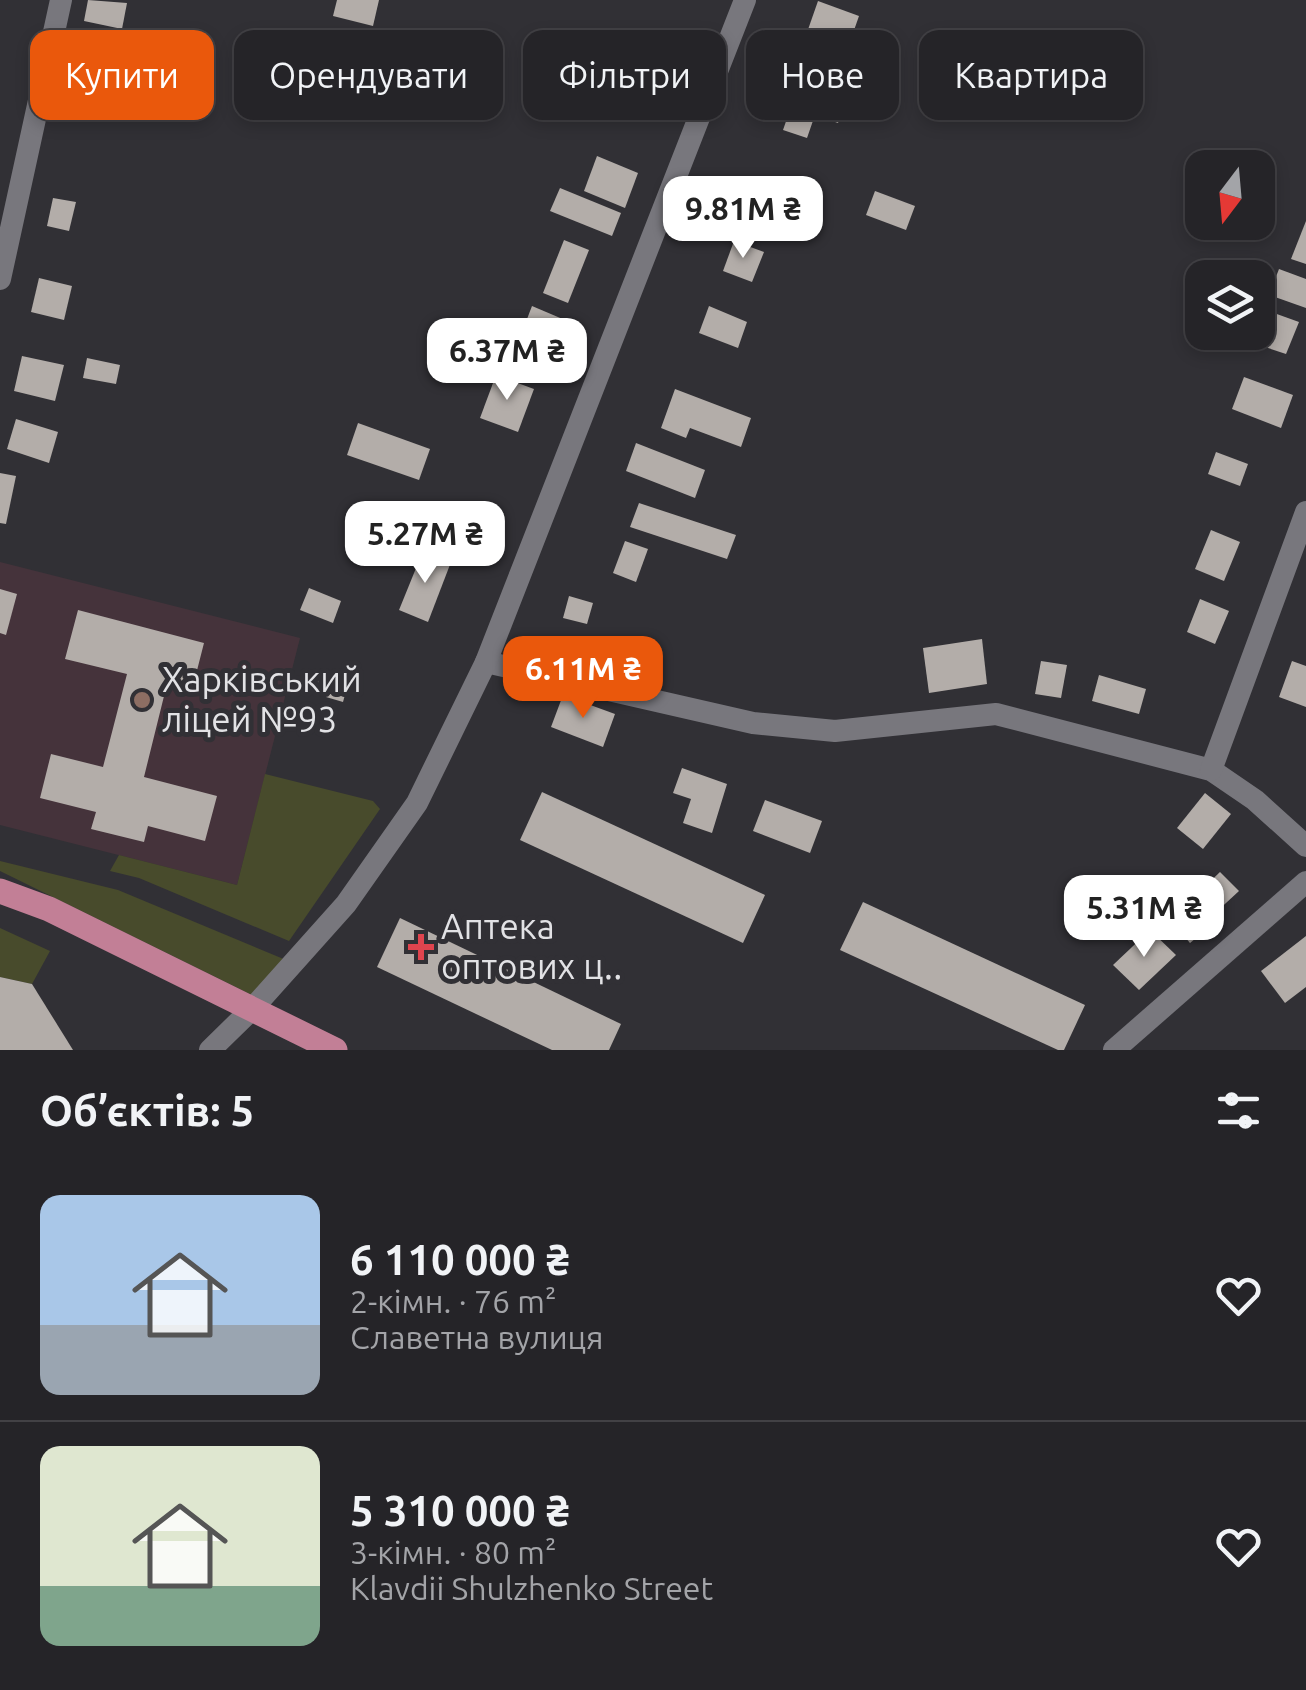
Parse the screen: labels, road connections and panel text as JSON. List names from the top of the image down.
{
  "places": {
    "other": ["Харківський ліцей №93"],
    "health": ["Аптека оптових ц‥"]
  },
  "north": "bottom",
  "page": {
    "chip": [
      "Купити",
      "Орендувати",
      "Фільтри",
      "Нове",
      "Квартира"
    ],
    "price": [
      "9.81M ₴",
      "6.37M ₴",
      "5.27M ₴",
      "6.11M ₴",
      "5.31M ₴"
    ],
    "heading": "Об’єктів: 5",
    "list": [
      {
        "name": "6 110 000 ₴",
        "note": "2-кімн. · 76 m² · Славетна вулиця"
      },
      {
        "name": "5 310 000 ₴",
        "note": "3-кімн. · 80 m² · Klavdii Shulzhenko Street"
      }
    ]
  }
}
